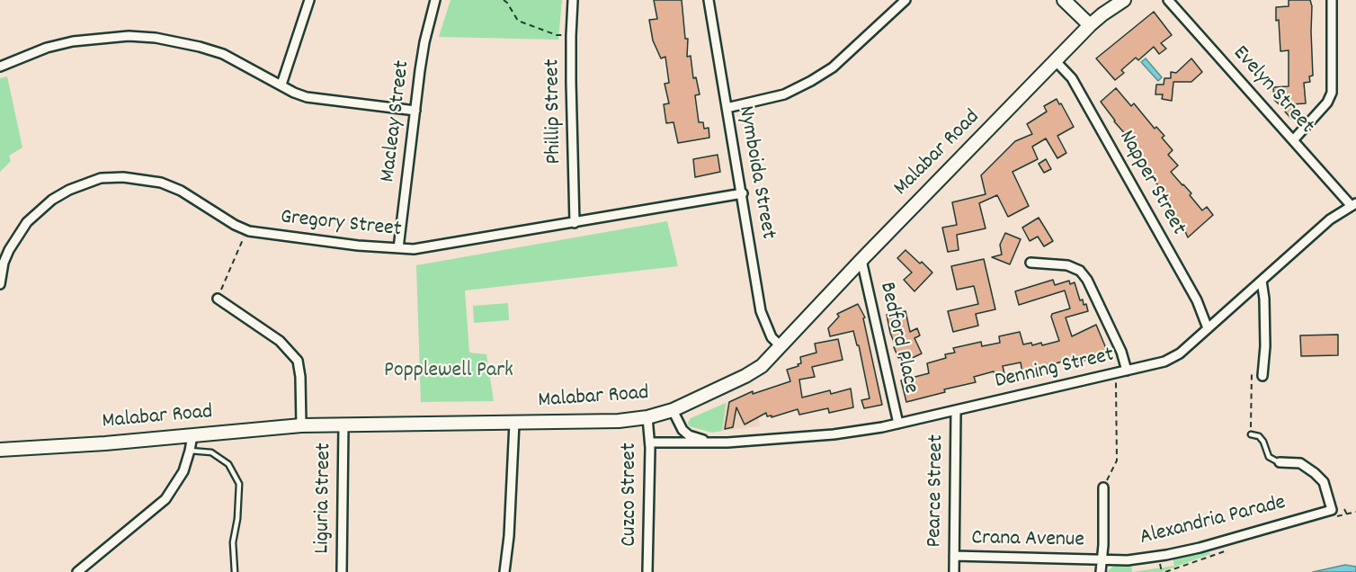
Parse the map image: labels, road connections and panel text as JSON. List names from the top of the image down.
{
  "streets": {
    "main road": ["Malabar Road"],
    "street": [
      "Evelyn Street",
      "Phillip Street",
      "Macleay Street",
      "Nymboida Street",
      "Napper Street",
      "Gregory Street",
      "Bedford Place",
      "Denning Street",
      "Pearce Street",
      "Cuzco Street",
      "Liguria Street",
      "Alexandria Parade",
      "Crana Avenue"
    ]
  },
  "crossings": [
    ["Evelyn Street", "Denning Street"],
    ["Phillip Street", "Gregory Street"],
    ["Macleay Street", "Gregory Street"],
    ["Malabar Road", "Nymboida Street"],
    ["Malabar Road", "Napper Street"],
    ["Malabar Road", "Bedford Place"],
    ["Malabar Road", "Denning Street"],
    ["Malabar Road", "Cuzco Street"],
    ["Malabar Road", "Liguria Street"],
    ["Nymboida Street", "Gregory Street"],
    ["Napper Street", "Denning Street"],
    ["Bedford Place", "Denning Street"],
    ["Denning Street", "Pearce Street"],
    ["Denning Street", "Cuzco Street"],
    ["Pearce Street", "Crana Avenue"],
    ["Alexandria Parade", "Crana Avenue"]
  ],
  "parks": ["Popplewell Park"]
}
